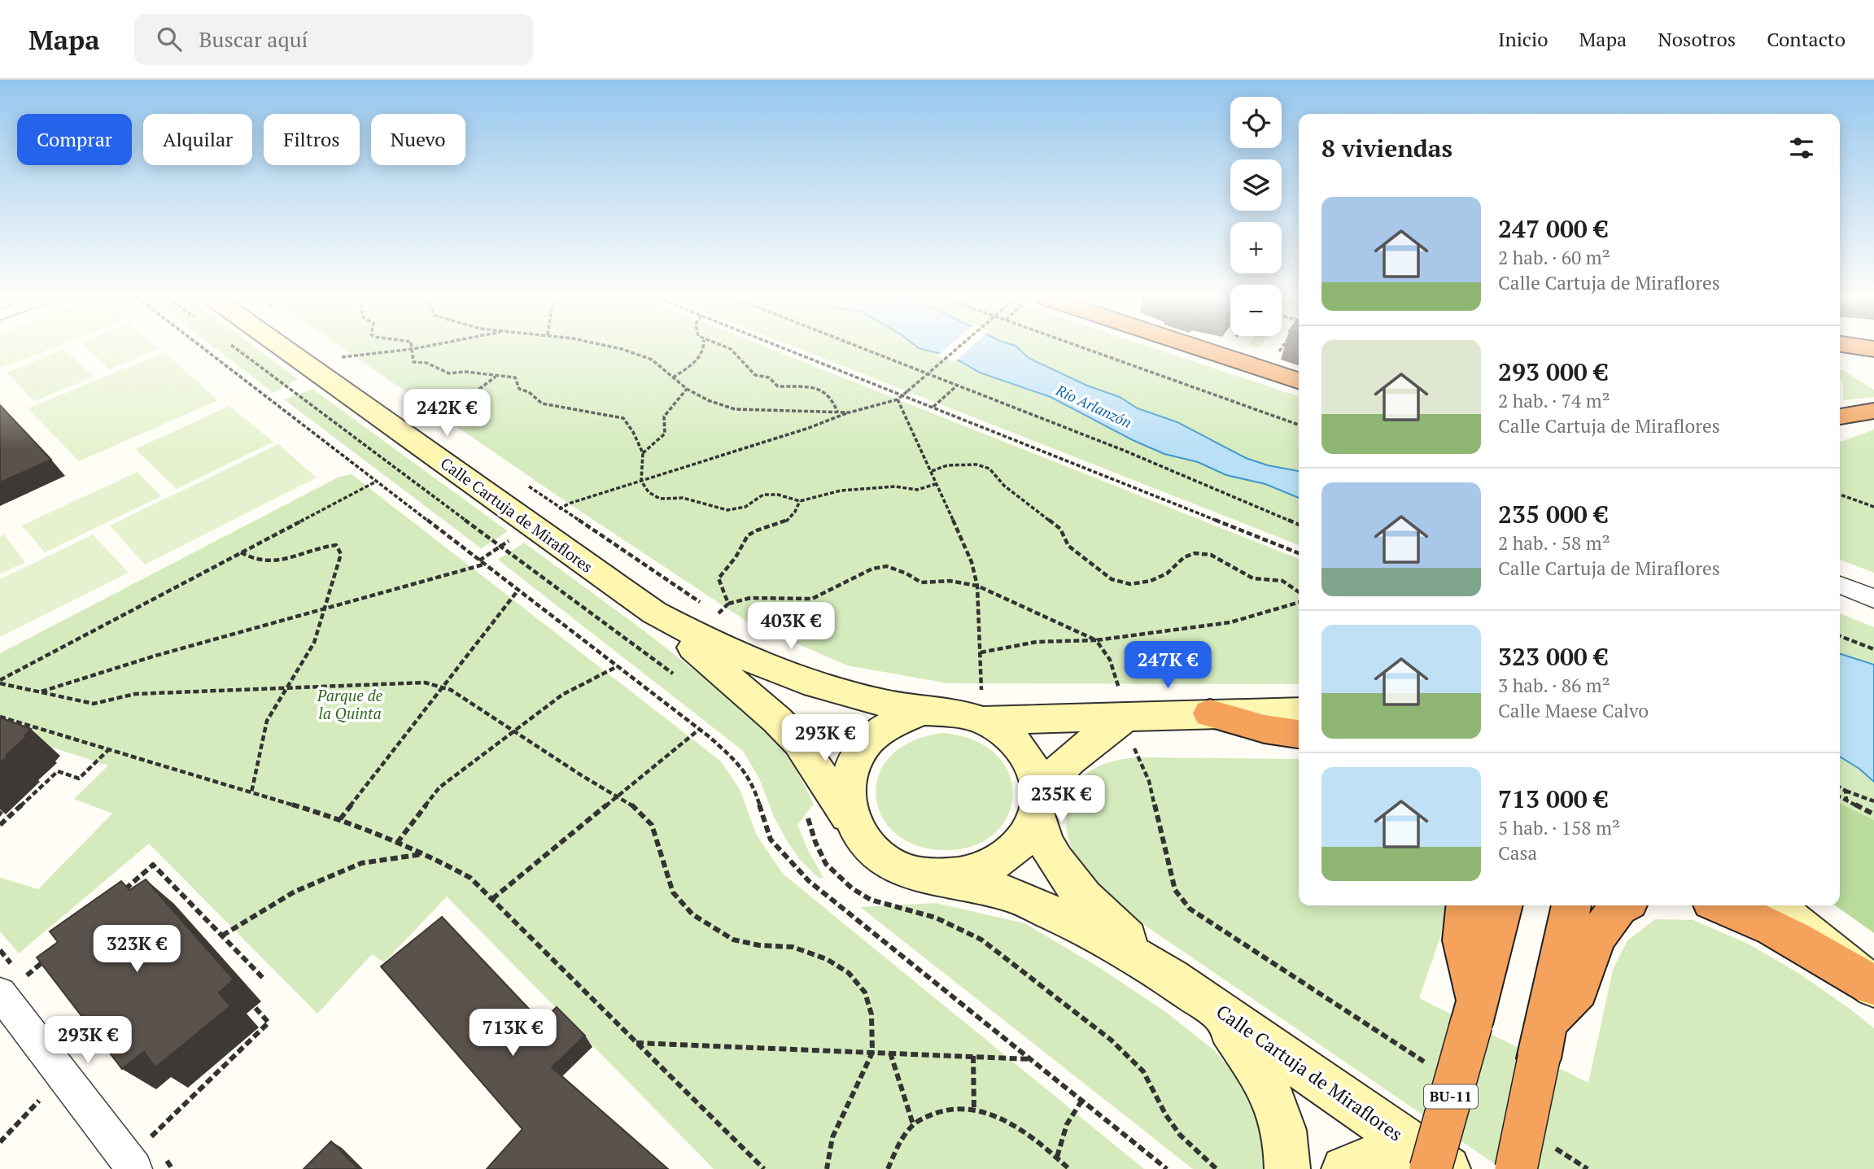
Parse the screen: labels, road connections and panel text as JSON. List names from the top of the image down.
{
  "streets": {
    "highway": ["BU-11"],
    "street": ["Calle Cartuja de Miraflores"]
  },
  "water": ["Río Arlanzón"],
  "parks": ["Parque de la Quinta"],
  "page": {
    "header": "Mapa",
    "search": "Buscar aquí",
    "nav": [
      "Inicio",
      "Mapa",
      "Nosotros",
      "Contacto"
    ],
    "map_buttons": ["+", "−"],
    "chip": [
      "Comprar",
      "Alquilar",
      "Filtros",
      "Nuevo"
    ],
    "heading": "8 viviendas",
    "list": [
      {
        "name": "247 000 €",
        "note": "2 hab. · 60 m² · Calle Cartuja de Miraflores"
      },
      {
        "name": "293 000 €",
        "note": "2 hab. · 74 m² · Calle Cartuja de Miraflores"
      },
      {
        "name": "235 000 €",
        "note": "2 hab. · 58 m² · Calle Cartuja de Miraflores"
      },
      {
        "name": "323 000 €",
        "note": "3 hab. · 86 m² · Calle Maese Calvo"
      },
      {
        "name": "713 000 €",
        "note": "5 hab. · 158 m² · Casa"
      }
    ],
    "price": [
      "242K €",
      "403K €",
      "247K €",
      "293K €",
      "235K €",
      "323K €",
      "713K €",
      "293K €"
    ]
  }
}
